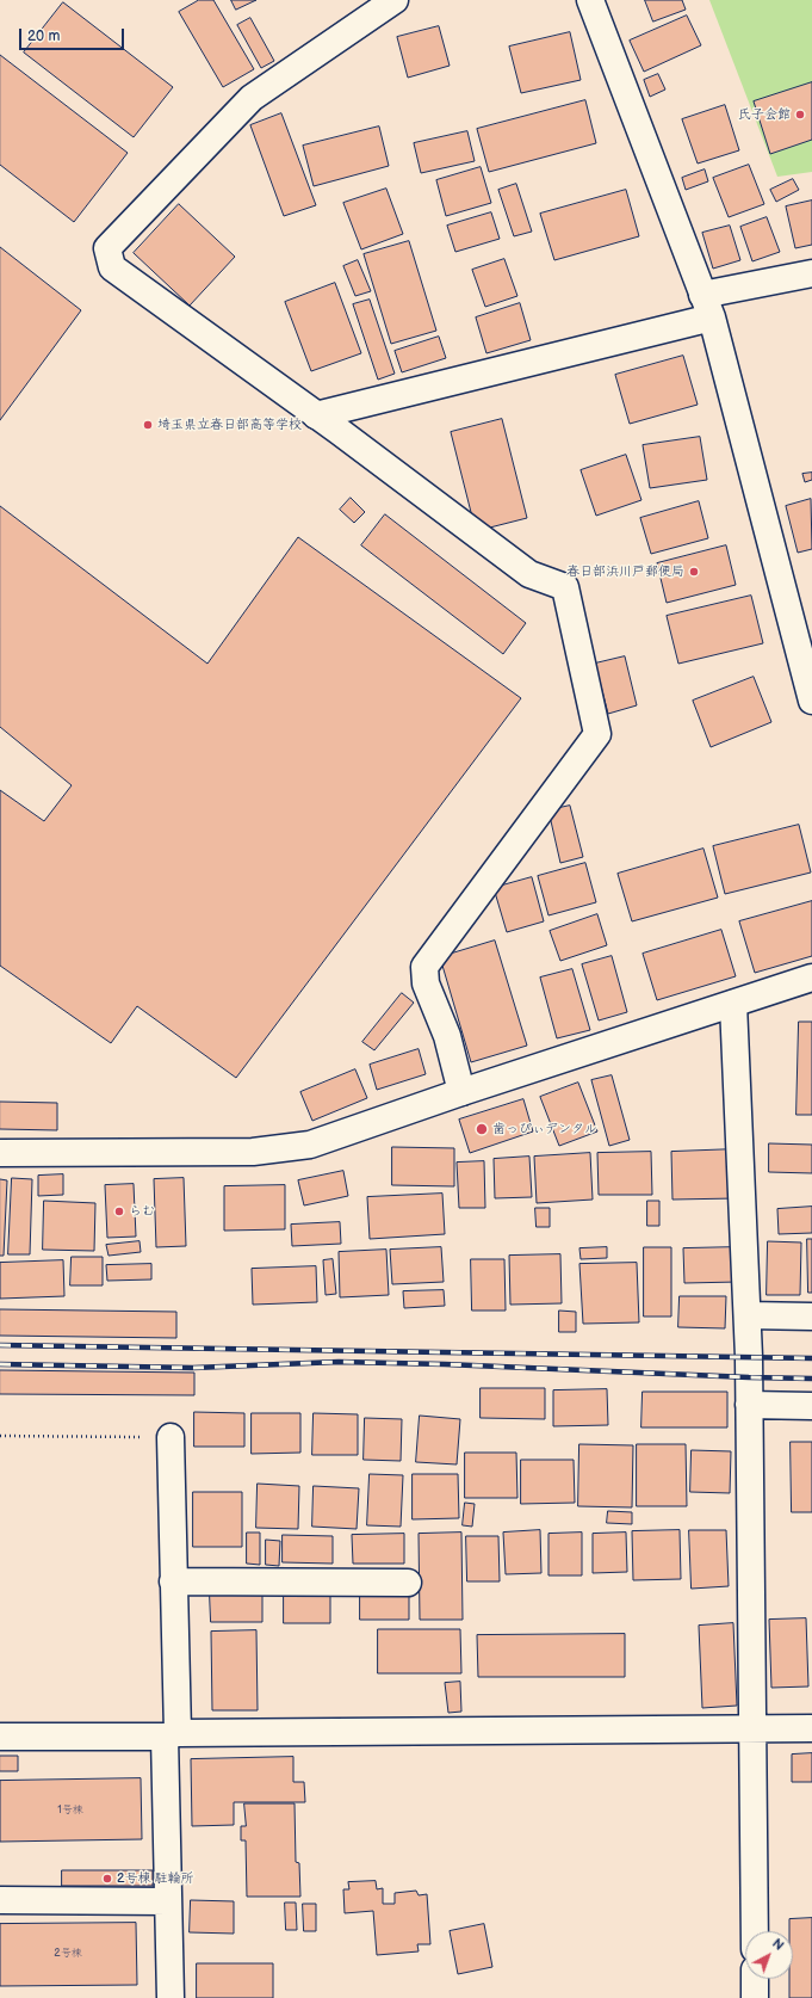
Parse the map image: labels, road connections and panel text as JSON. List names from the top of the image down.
{
  "places": [
    "氏子会館",
    "埼玉県立春日部高等学校",
    "春日部浜川戸郵便局",
    "歯っぴぃデンタル",
    "らむ",
    "2号棟 駐輪所"
  ],
  "house_numbers": ["1号棟", "2号棟"],
  "scale_bar": "20 m",
  "north": "top right"
}
